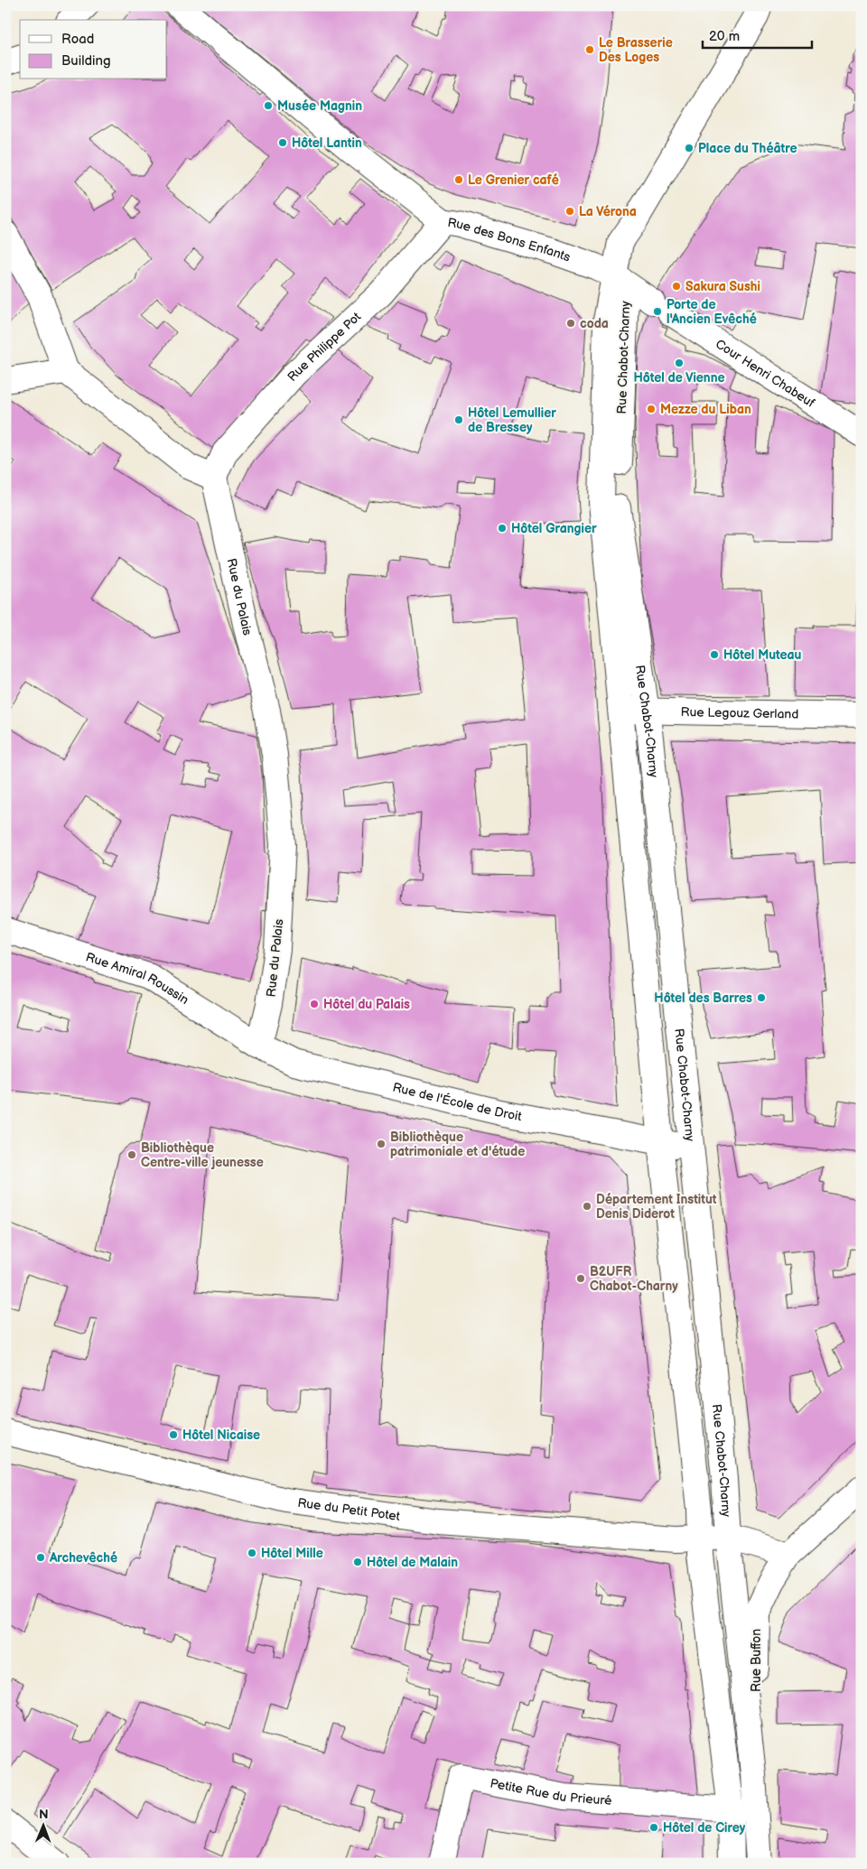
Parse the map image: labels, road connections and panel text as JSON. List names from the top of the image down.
{
  "streets": {
    "street": [
      "Rue des Bons Enfants",
      "Rue Philippe Pot",
      "Rue Chabot-Charny",
      "Cour Henri Chabeuf",
      "Rue du Palais",
      "Rue Legouz Gerland",
      "Rue Amiral Roussin",
      "Rue de l'École de Droit",
      "Rue du Petit Potet",
      "Rue Buffon",
      "Petite Rue du Prieuré"
    ]
  },
  "crossings": [
    ["Rue des Bons Enfants", "Rue Philippe Pot"],
    ["Rue des Bons Enfants", "Rue Chabot-Charny"],
    ["Rue des Bons Enfants", "Cour Henri Chabeuf"],
    ["Rue Philippe Pot", "Rue du Palais"],
    ["Rue Chabot-Charny", "Cour Henri Chabeuf"],
    ["Rue Chabot-Charny", "Rue Legouz Gerland"],
    ["Rue Chabot-Charny", "Rue de l'École de Droit"],
    ["Rue Chabot-Charny", "Rue du Petit Potet"],
    ["Rue Chabot-Charny", "Rue Buffon"],
    ["Rue Chabot-Charny", "Petite Rue du Prieuré"],
    ["Rue du Palais", "Rue Amiral Roussin"],
    ["Rue du Palais", "Rue de l'École de Droit"],
    ["Rue Amiral Roussin", "Rue de l'École de Droit"]
  ],
  "places": [
    "Le Brasserie Des Loges",
    "Musée Magnin",
    "Hôtel Lantin",
    "Place du Théâtre",
    "Le Grenier café",
    "La Vérona",
    "Sakura Sushi",
    "Porte de l'Ancien Evêché",
    "coda",
    "Hôtel de Vienne",
    "Mezze du Liban",
    "Hôtel Lemullier de Bressey",
    "Hôtel Grangier",
    "Hôtel Muteau",
    "Hôtel des Barres",
    "Hôtel du Palais",
    "Bibliothèque patrimoniale et d'étude",
    "Bibliothèque Centre-ville jeunesse",
    "Département Institut Denis Diderot",
    "B2UFR Chabot-Charny",
    "Hôtel Nicaise",
    "Hôtel Mille",
    "Archevêché",
    "Hôtel de Malain",
    "Hôtel de Cirey"
  ],
  "legend": ["Road", "Building"],
  "scale_bar": "20 m",
  "north": "top"
}
